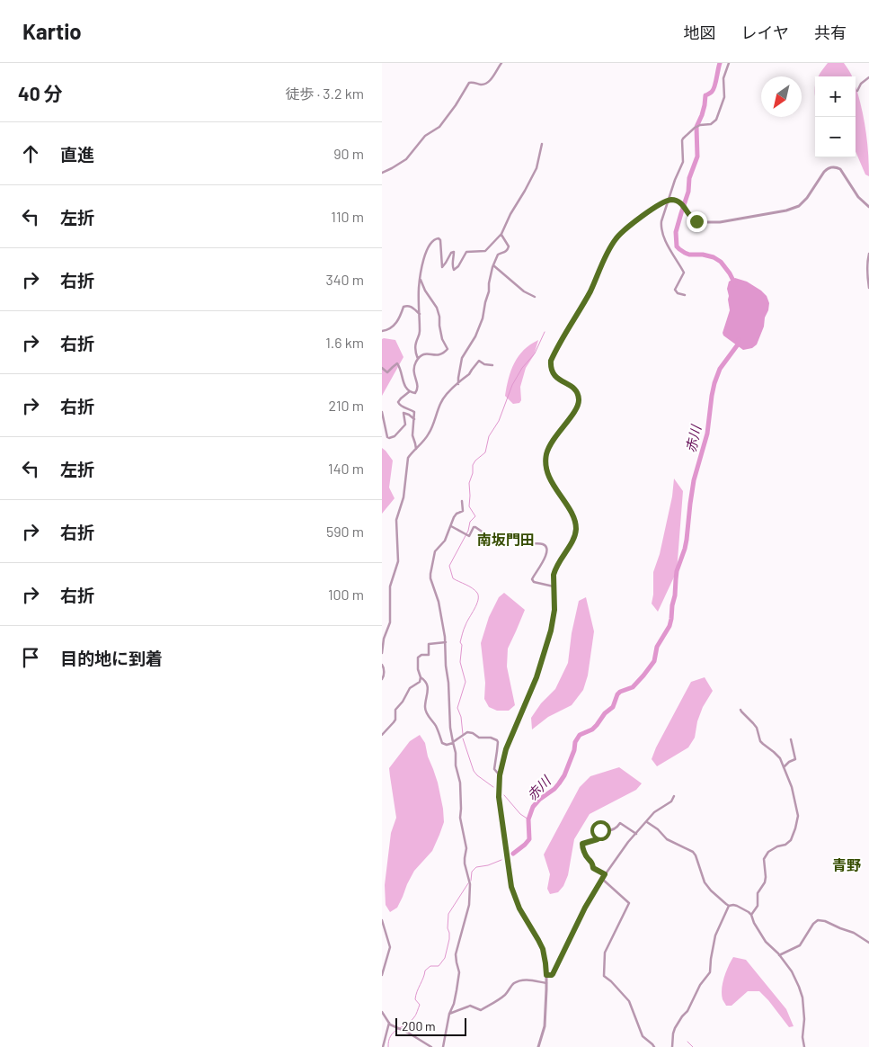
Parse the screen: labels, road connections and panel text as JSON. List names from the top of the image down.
{
  "districts": ["南坂門田", "青野"],
  "water": ["赤川"],
  "scale_bar": "200 m",
  "north": "bottom left",
  "page": {
    "header": "Kartio",
    "nav": ["地図", "レイヤ", "共有"],
    "heading": ["40 分", "徒歩 · 3.2 km"],
    "map_buttons": ["+", "−"],
    "list": [
      ["直進", "90 m"],
      ["左折", "110 m"],
      ["右折", "340 m"],
      ["右折", "1.6 km"],
      ["右折", "210 m"],
      ["左折", "140 m"],
      ["右折", "590 m"],
      ["右折", "100 m"],
      "目的地に到着"
    ],
    "scale": "200 m"
  }
}
